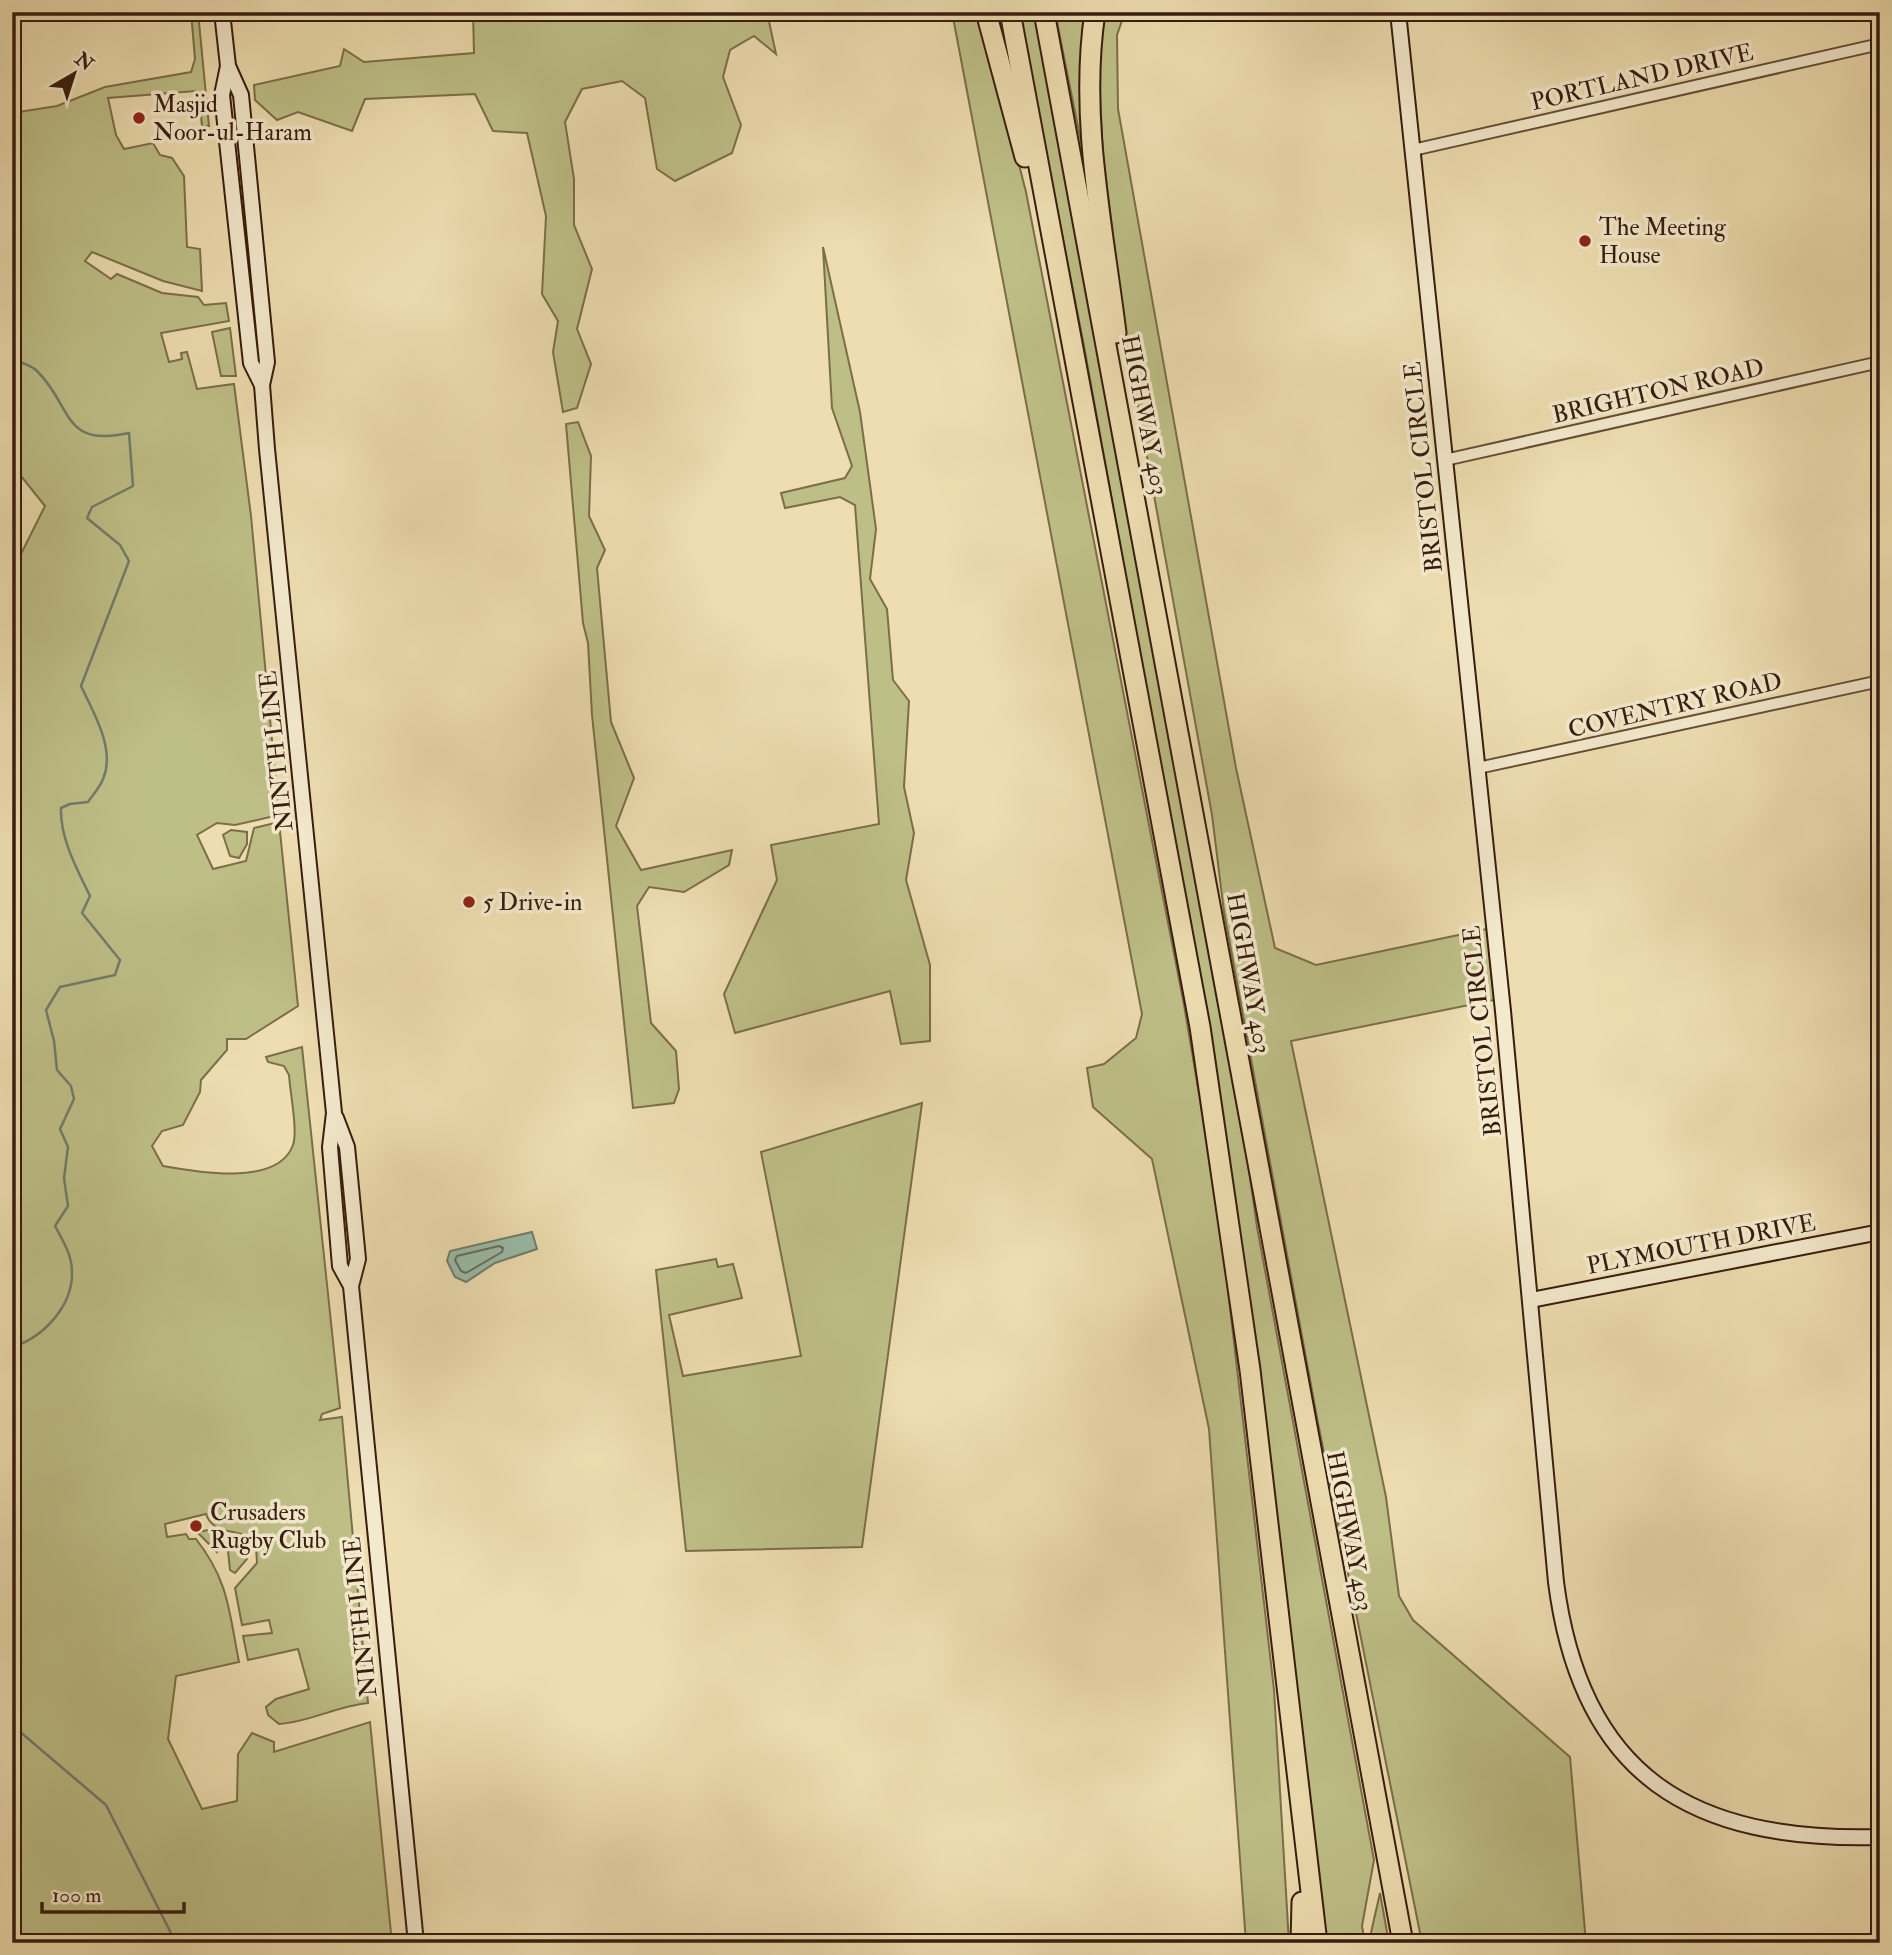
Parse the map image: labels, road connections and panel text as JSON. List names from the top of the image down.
{
  "streets": {
    "highway": ["HIGHWAY 403"],
    "street": [
      "PORTLAND DRIVE",
      "BRIGHTON ROAD",
      "BRISTOL CIRCLE",
      "COVENTRY ROAD",
      "NINTH LINE",
      "PLYMOUTH DRIVE"
    ]
  },
  "crossings": [
    ["PORTLAND DRIVE", "BRISTOL CIRCLE"],
    ["BRIGHTON ROAD", "BRISTOL CIRCLE"],
    ["BRISTOL CIRCLE", "COVENTRY ROAD"],
    ["BRISTOL CIRCLE", "PLYMOUTH DRIVE"]
  ],
  "places": [
    "Masjid Noor-ul-Haram",
    "The Meeting House",
    "5 Drive-in",
    "Crusaders Rugby Club"
  ],
  "scale_bar": "100 m",
  "north": "top right"
}
